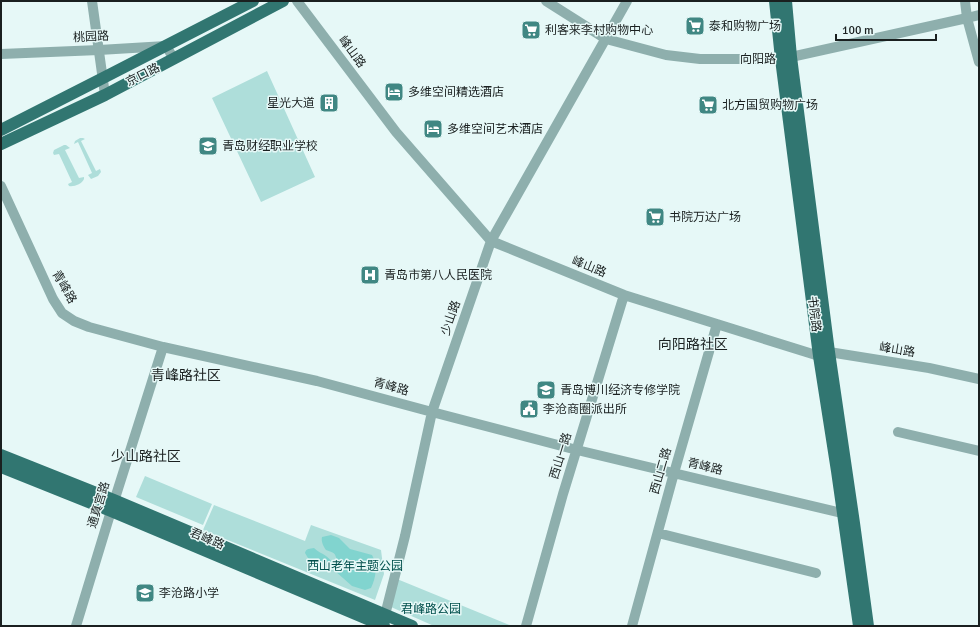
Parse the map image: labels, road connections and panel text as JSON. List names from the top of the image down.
{
  "streets": {
    "main road": ["京口路", "书院路", "君峰路"],
    "street": [
      "桃园路",
      "峰山路",
      "向阳路",
      "青峰路",
      "少山路",
      "西山一路",
      "西山二路",
      "通真宫路"
    ]
  },
  "crossings": [
    ["桃园路", "京口路"],
    ["峰山路", "书院路"],
    ["峰山路", "少山路"],
    ["峰山路", "西山一路"],
    ["峰山路", "西山二路"],
    ["向阳路", "书院路"],
    ["向阳路", "少山路"],
    ["青峰路", "书院路"],
    ["青峰路", "少山路"],
    ["青峰路", "西山一路"],
    ["青峰路", "西山二路"],
    ["青峰路", "通真宫路"],
    ["少山路", "君峰路"],
    ["通真宫路", "君峰路"]
  ],
  "districts": ["向阳路社区", "青峰路社区", "少山路社区"],
  "parks": ["西山老年主题公园", "君峰路公园"],
  "places": {
    "supermarket": [
      "泰和购物广场",
      "利客来李村购物中心",
      "北方国贸购物广场",
      "书院万达广场"
    ],
    "hotel": ["多维空间精选酒店", "多维空间艺术酒店"],
    "building": ["星光大道"],
    "school or university": ["青岛财经职业学校", "青岛博川经济专修学院", "李沧路小学"],
    "hospital": ["青岛市第八人民医院"],
    "public building": ["李沧商圈派出所"]
  },
  "scale_bar": "100 m"
}
